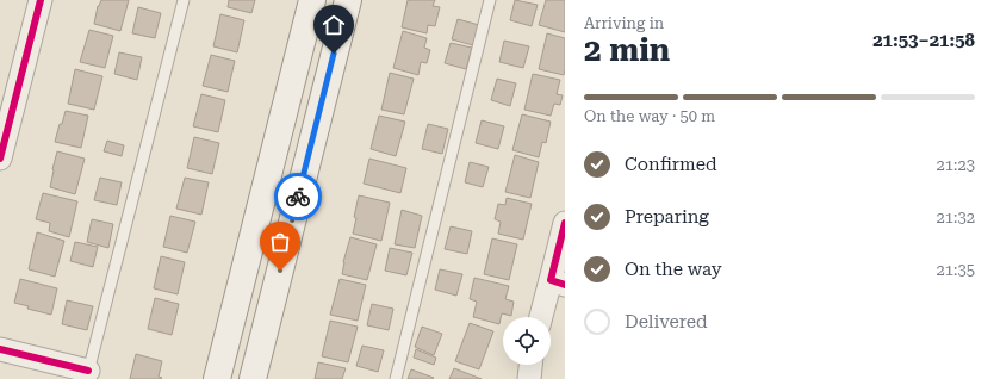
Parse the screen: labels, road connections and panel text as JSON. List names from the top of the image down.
{
  "page": {
    "heading": ["2 min", "Arriving in", "21:53–21:58"],
    "bar": "On the way · 50 m",
    "list": [
      ["Confirmed", "21:23"],
      ["Preparing", "21:32"],
      ["On the way", "21:35"],
      "Delivered"
    ]
  }
}
